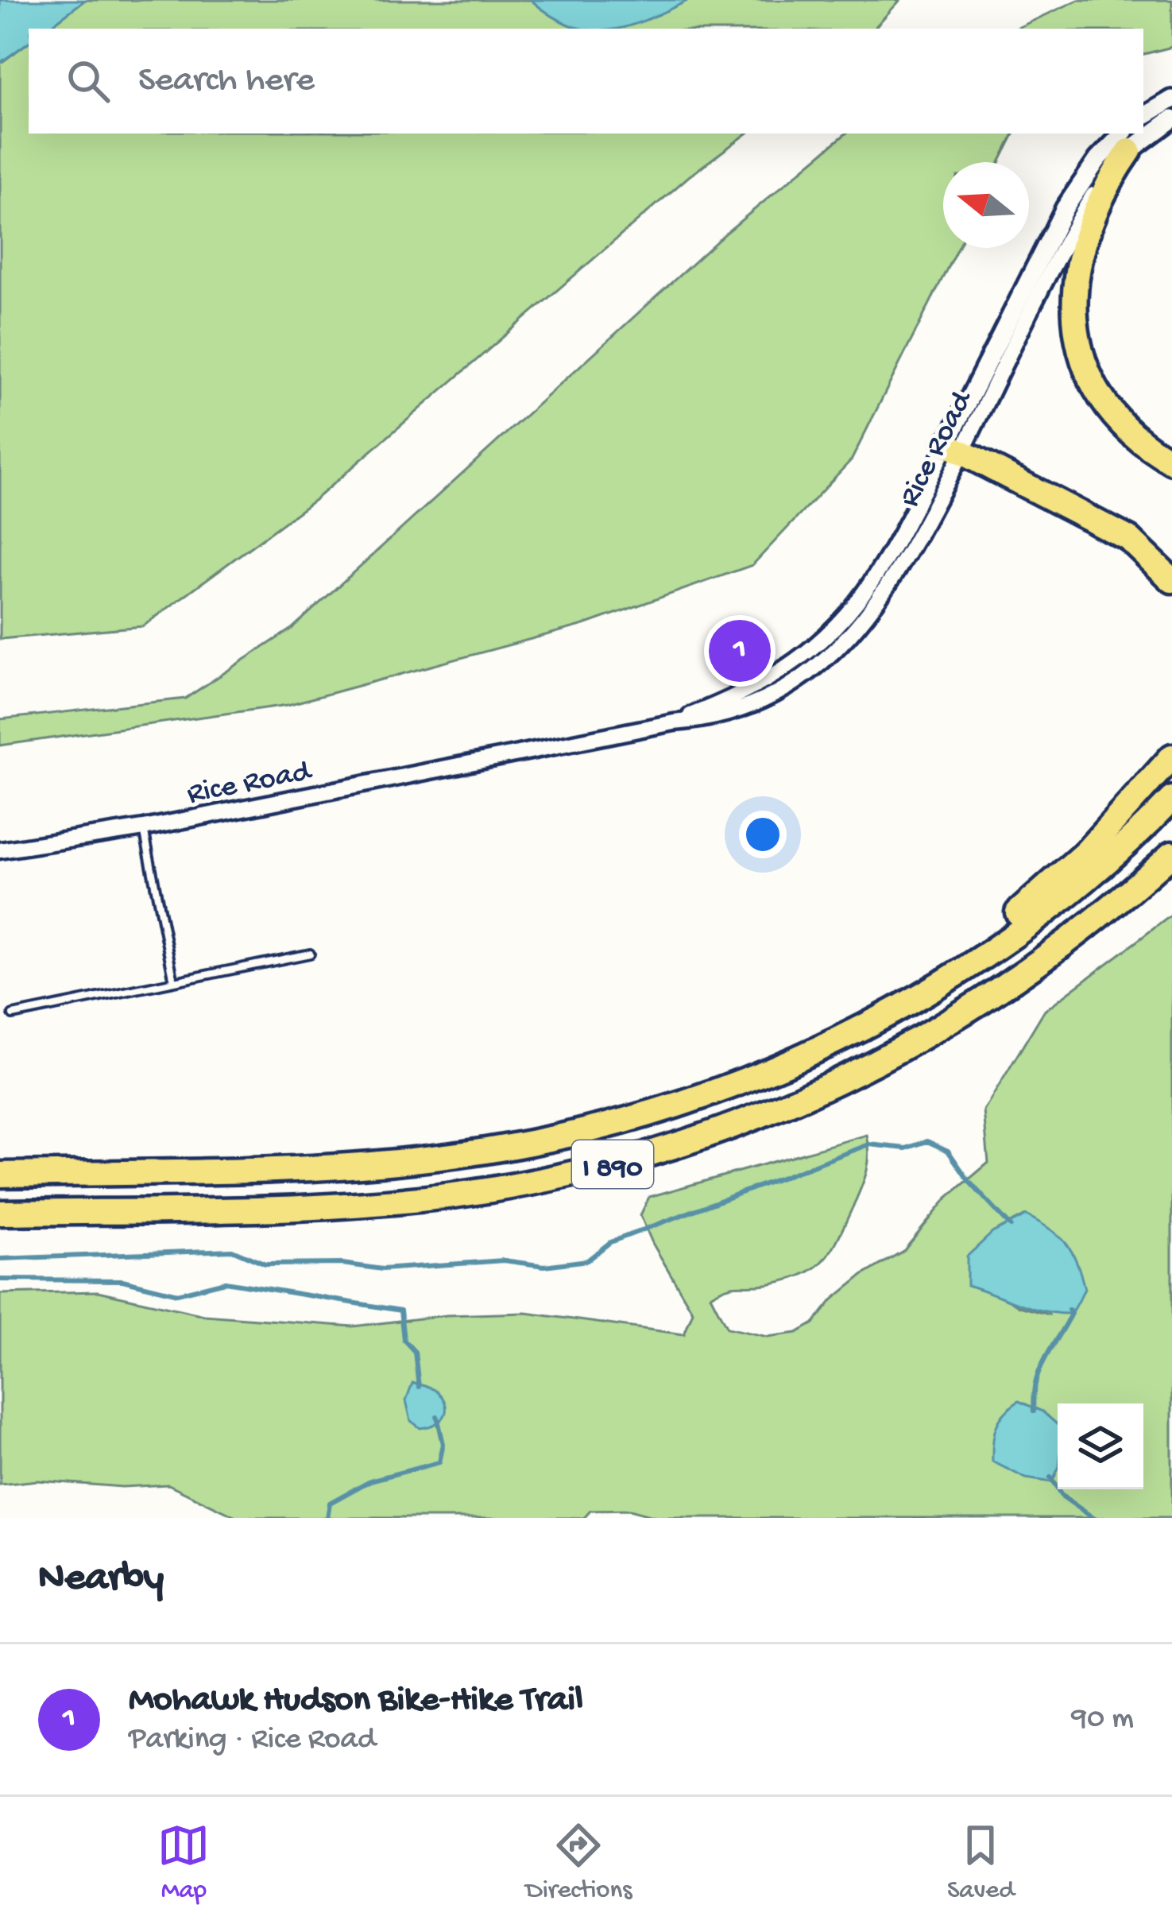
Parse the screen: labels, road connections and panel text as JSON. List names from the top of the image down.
{
  "streets": {
    "highway": ["I 890"],
    "main road": ["Rice Road"]
  },
  "north": "left",
  "page": {
    "search": "Search here",
    "pins": "1",
    "heading": "Nearby",
    "list": [
      {
        "mark": "1",
        "name": "Mohawk Hudson Bike-Hike Trail",
        "note": "Parking · Rice Road",
        "value": "90 m"
      }
    ],
    "nav": ["Map", "Directions", "Saved"]
  }
}
